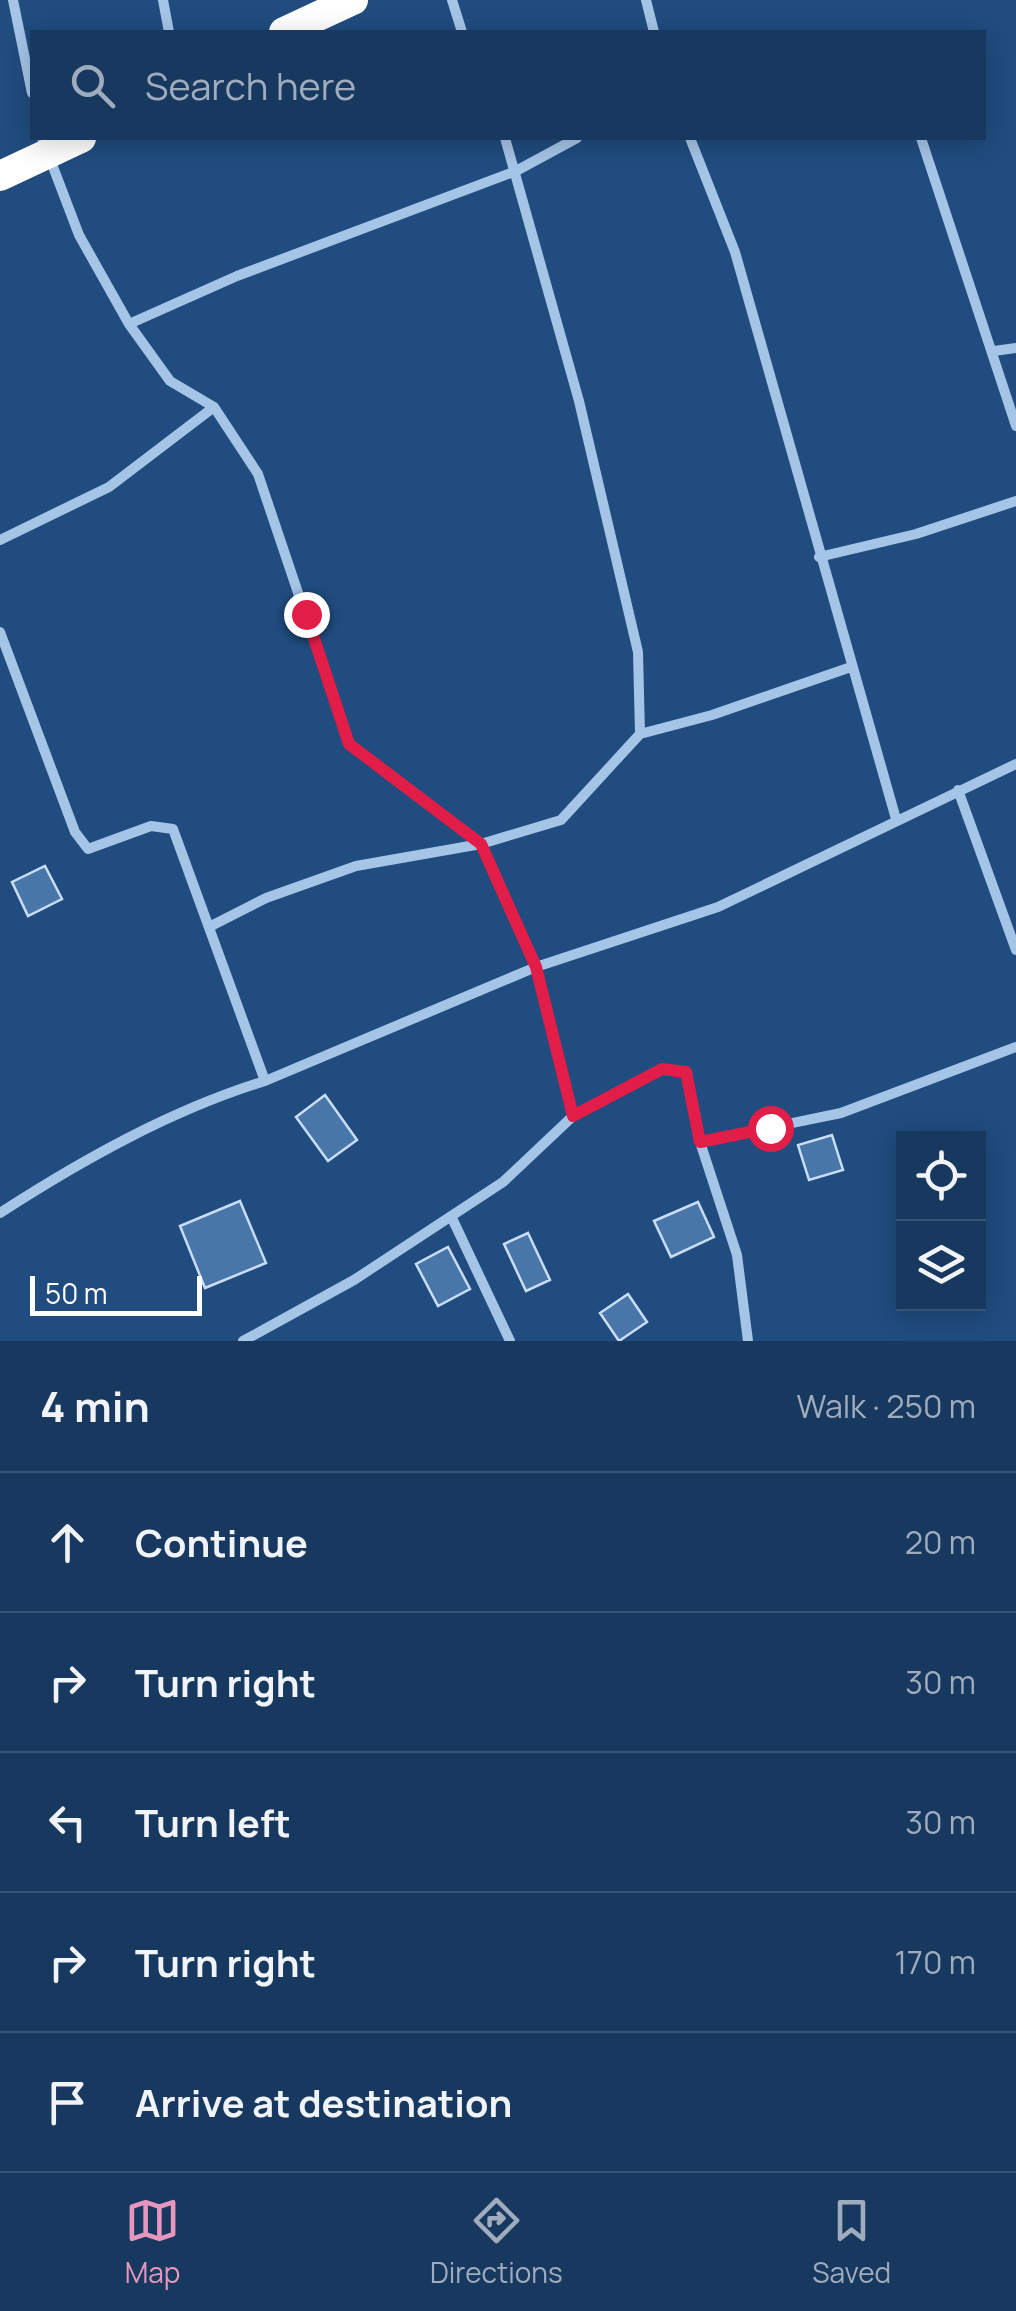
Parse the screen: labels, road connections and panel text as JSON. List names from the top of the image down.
{
  "scale_bar": "50 m",
  "page": {
    "search": "Search here",
    "scale": "50 m",
    "heading": ["4 min", "Walk · 250 m"],
    "list": [
      ["Continue", "20 m"],
      ["Turn right", "30 m"],
      ["Turn left", "30 m"],
      ["Turn right", "170 m"],
      "Arrive at destination"
    ],
    "nav": ["Map", "Directions", "Saved"]
  }
}
